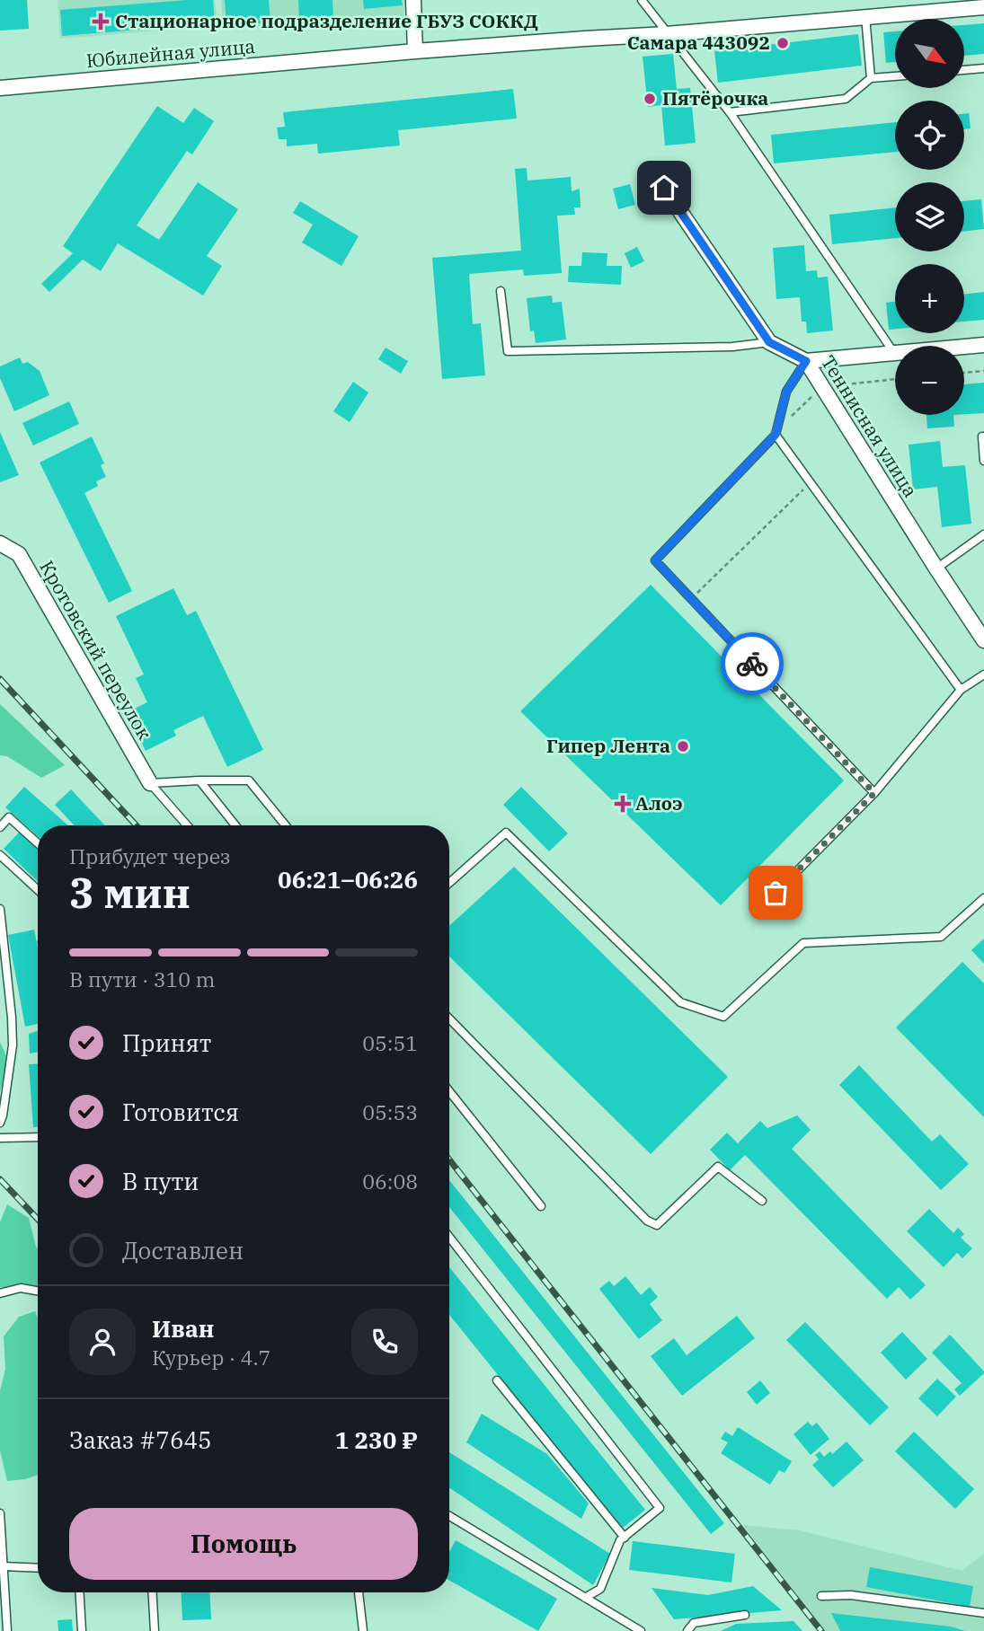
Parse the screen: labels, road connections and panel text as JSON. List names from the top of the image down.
{
  "streets": {
    "street": ["Юбилейная улица", "Теннисная улица", "Кротовский переулок"]
  },
  "places": {
    "health": ["Стационарное подразделение ГБУЗ СОККД", "Алоэ"],
    "other": ["Самара 443092", "Пятёрочка", "Гипер Лента"]
  },
  "north": "bottom right",
  "page": {
    "map_buttons": ["+", "−"],
    "heading": ["3 мин", "Прибудет через", "06:21–06:26"],
    "panel": [
      "Иван",
      "Курьер · 4.7",
      "Заказ #7645",
      "1 230 ₽"
    ],
    "bar": "В пути · 310 m",
    "list": [
      ["Принят", "05:51"],
      ["Готовится", "05:53"],
      ["В пути", "06:08"],
      "Доставлен"
    ],
    "buttons": "Помощь"
  }
}
